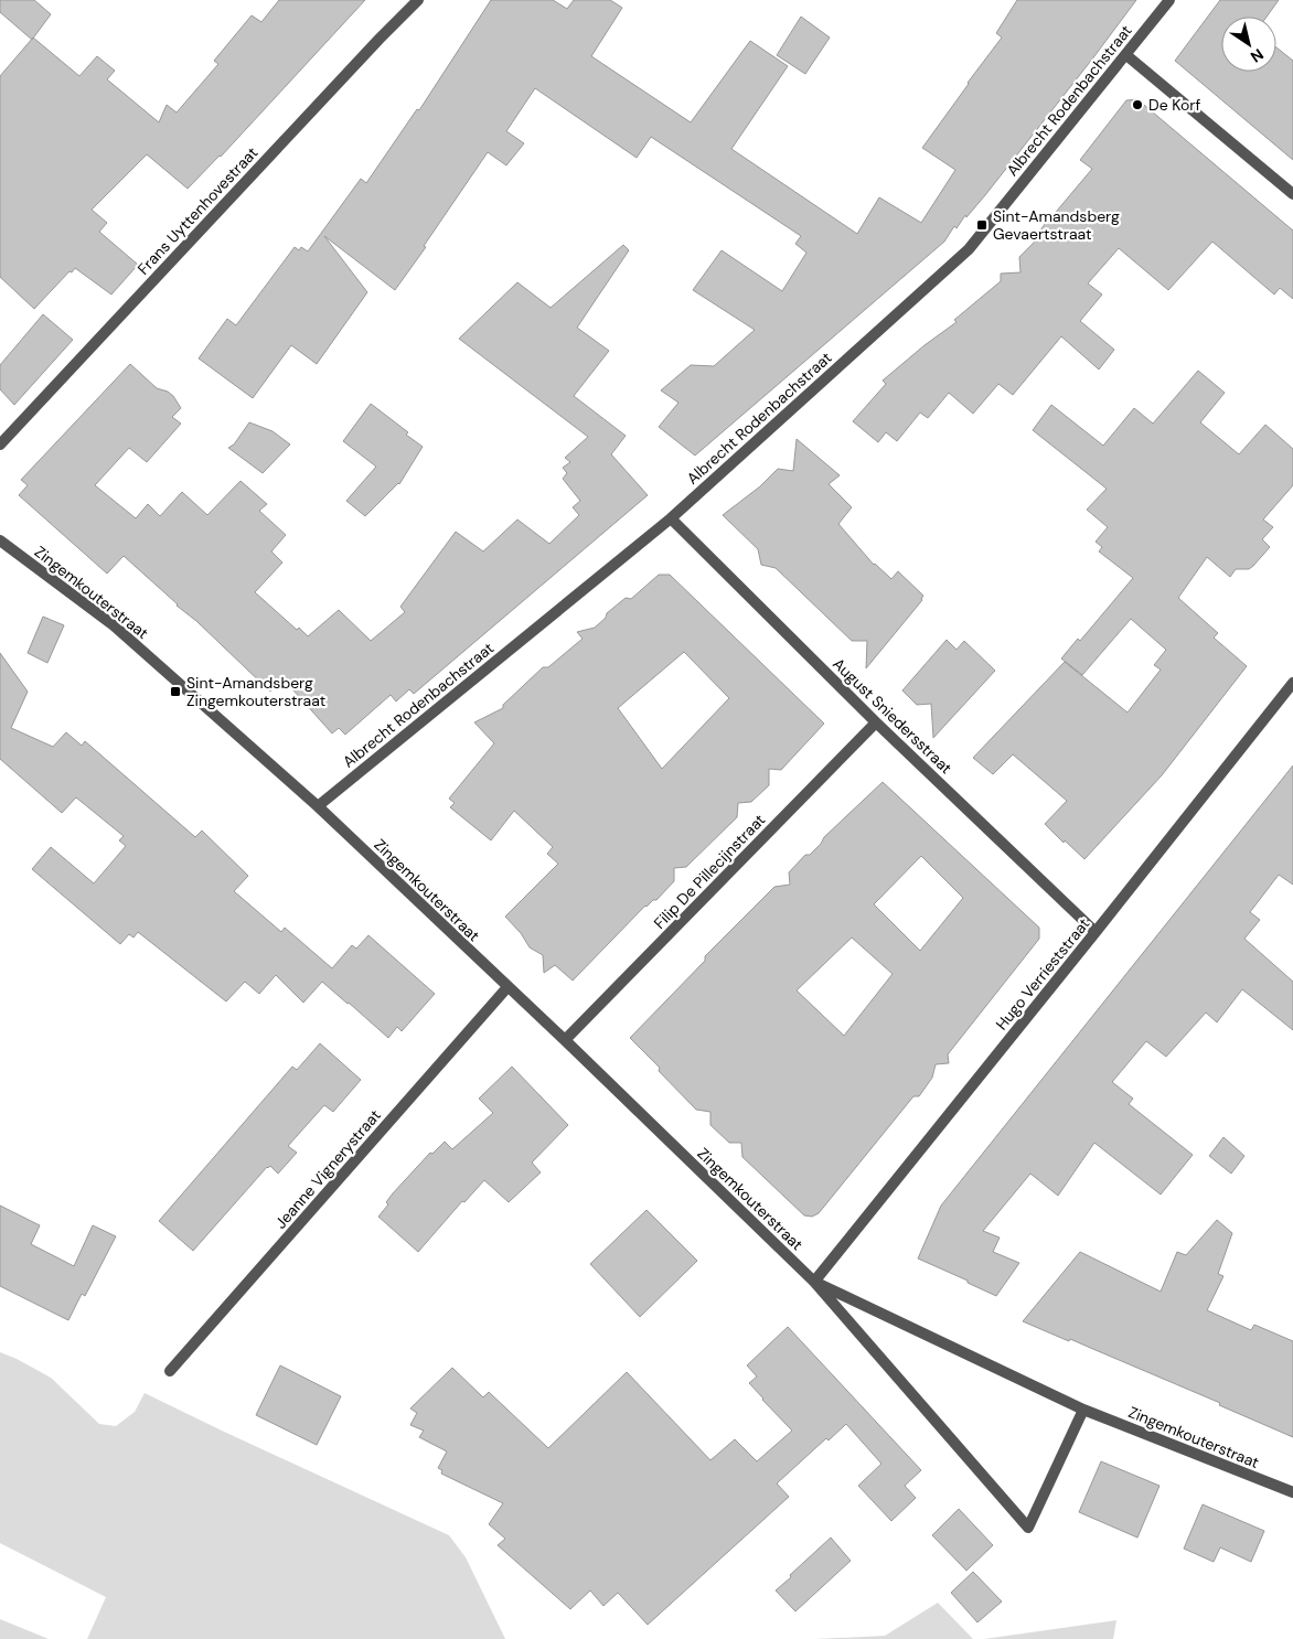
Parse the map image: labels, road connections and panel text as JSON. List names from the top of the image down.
{
  "streets": {
    "street": [
      "Albrecht Rodenbachstraat",
      "Frans Uyttenhovestraat",
      "Zingemkouterstraat",
      "August Sniedersstraat",
      "Filip De Pillecijnstraat",
      "Hugo Verrieststraat",
      "Jeanne Vignerystraat"
    ]
  },
  "crossings": [
    ["Albrecht Rodenbachstraat", "Zingemkouterstraat"],
    ["Albrecht Rodenbachstraat", "August Sniedersstraat"],
    ["Zingemkouterstraat", "Filip De Pillecijnstraat"],
    ["Zingemkouterstraat", "Hugo Verrieststraat"],
    ["Zingemkouterstraat", "Jeanne Vignerystraat"],
    ["August Sniedersstraat", "Filip De Pillecijnstraat"],
    ["August Sniedersstraat", "Hugo Verrieststraat"]
  ],
  "places": {
    "other": ["De Korf"],
    "transit": ["Sint-Amandsberg Gevaertstraat", "Sint-Amandsberg Zingemkouterstraat"]
  },
  "north": "bottom right"
}
